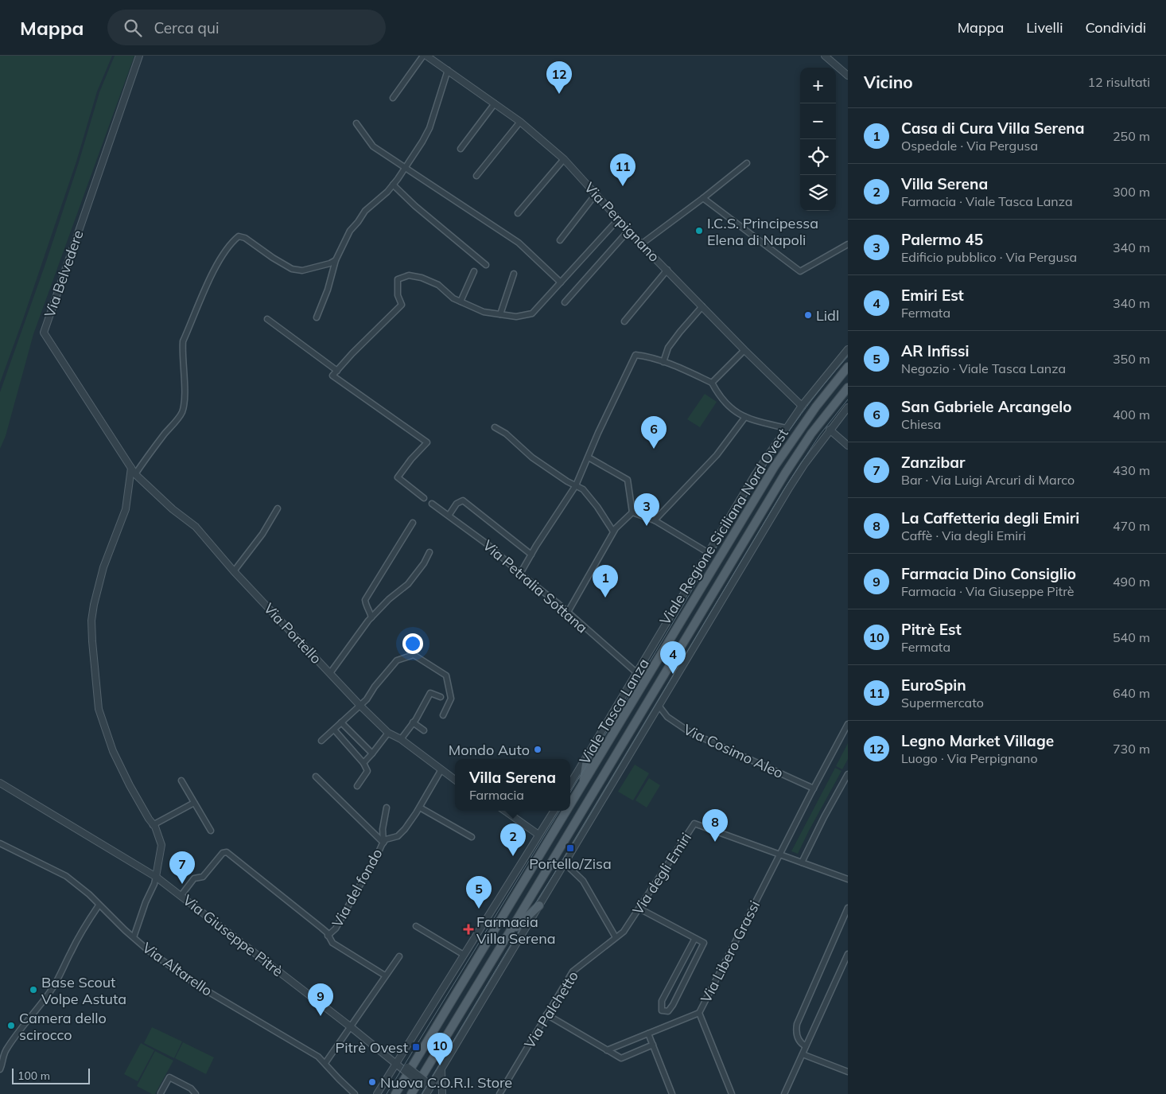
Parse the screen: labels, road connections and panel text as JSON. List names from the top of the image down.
{
  "streets": {
    "main road": ["Viale Regione Siciliana Nord Ovest"],
    "street": [
      "Via Perpignano",
      "Via Belvedere",
      "Via Petralia Sottana",
      "Via Portello",
      "Viale Tasca Lanza",
      "Via Cosimo Aleo",
      "Via degli Emiri",
      "Via del fondo",
      "Via Giuseppe Pitrè",
      "Via Libero Grassi",
      "Via Altarello",
      "Via Palchetto"
    ]
  },
  "crossings": [
    ["Via Perpignano", "Viale Regione Siciliana Nord Ovest"],
    ["Via Belvedere", "Via Portello"],
    ["Viale Regione Siciliana Nord Ovest", "Viale Tasca Lanza"],
    ["Via Petralia Sottana", "Viale Tasca Lanza"],
    ["Via Cosimo Aleo", "Via Libero Grassi"],
    ["Via degli Emiri", "Via Libero Grassi"],
    ["Via degli Emiri", "Via Palchetto"]
  ],
  "places": {
    "other": [
      "I.C.S. Principessa Elena di Napoli",
      "Lidl",
      "Mondo Auto",
      "Base Scout Volpe Astuta",
      "Camera dello scirocco",
      "Nuova C.O.R.I. Store"
    ],
    "transit": ["Portello/Zisa", "Pitrè Ovest"],
    "health": ["Farmacia Villa Serena"]
  },
  "scale_bar": "100 m",
  "page": {
    "header": "Mappa",
    "search": "Cerca qui",
    "nav": ["Mappa", "Livelli", "Condividi"],
    "heading": ["Vicino", "12 risultati"],
    "pins": [
      "12",
      "11",
      "6",
      "3",
      "1",
      "4",
      "8",
      "2",
      "7",
      "5",
      "9",
      "10"
    ],
    "map_buttons": ["+", "−"],
    "list": [
      {
        "mark": "1",
        "name": "Casa di Cura Villa Serena",
        "note": "Ospedale · Via Pergusa",
        "value": "250 m"
      },
      {
        "mark": "2",
        "name": "Villa Serena",
        "note": "Farmacia · Viale Tasca Lanza",
        "value": "300 m"
      },
      {
        "mark": "3",
        "name": "Palermo 45",
        "note": "Edificio pubblico · Via Pergusa",
        "value": "340 m"
      },
      {
        "mark": "4",
        "name": "Emiri Est",
        "note": "Fermata",
        "value": "340 m"
      },
      {
        "mark": "5",
        "name": "AR Infissi",
        "note": "Negozio · Viale Tasca Lanza",
        "value": "350 m"
      },
      {
        "mark": "6",
        "name": "San Gabriele Arcangelo",
        "note": "Chiesa",
        "value": "400 m"
      },
      {
        "mark": "7",
        "name": "Zanzibar",
        "note": "Bar · Via Luigi Arcuri di Marco",
        "value": "430 m"
      },
      {
        "mark": "8",
        "name": "La Caffetteria degli Emiri",
        "note": "Caffè · Via degli Emiri",
        "value": "470 m"
      },
      {
        "mark": "9",
        "name": "Farmacia Dino Consiglio",
        "note": "Farmacia · Via Giuseppe Pitrè",
        "value": "490 m"
      },
      {
        "mark": "10",
        "name": "Pitrè Est",
        "note": "Fermata",
        "value": "540 m"
      },
      {
        "mark": "11",
        "name": "EuroSpin",
        "note": "Supermercato",
        "value": "640 m"
      },
      {
        "mark": "12",
        "name": "Legno Market Village",
        "note": "Luogo · Via Perpignano",
        "value": "730 m"
      }
    ],
    "popup": ["Villa Serena", "Farmacia"],
    "scale": "100 m"
  }
}
